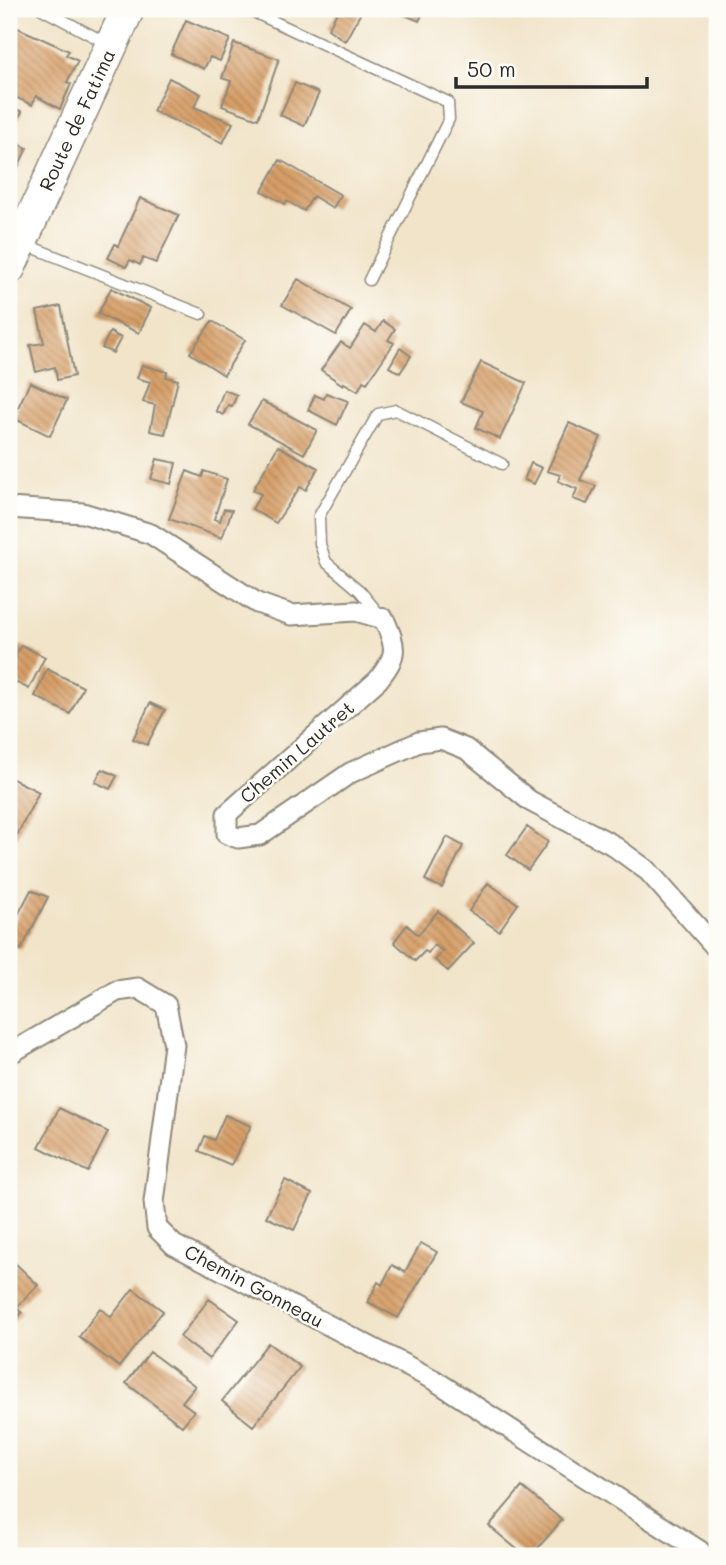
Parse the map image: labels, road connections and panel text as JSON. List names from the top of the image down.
{
  "streets": {
    "main road": ["Route de Fatima"],
    "street": ["Chemin Lautret", "Chemin Gonneau"]
  },
  "scale_bar": "50 m"
}
